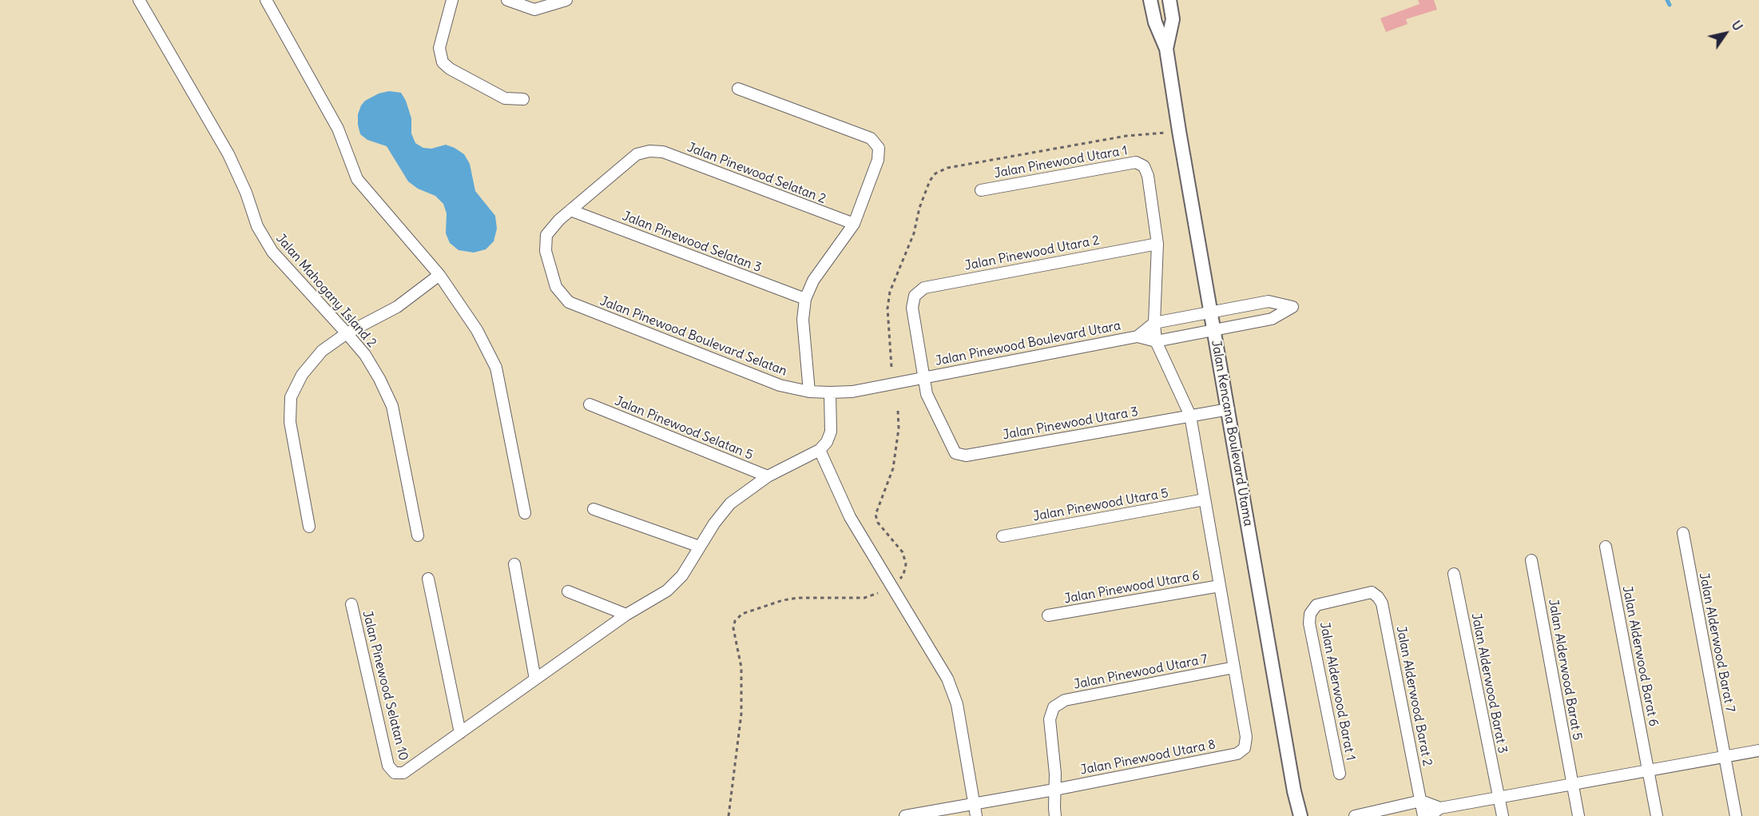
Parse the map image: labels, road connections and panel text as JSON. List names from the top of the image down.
{
  "streets": {
    "street": [
      "Jalan Pinewood Utara 1",
      "Jalan Pinewood Selatan 2",
      "Jalan Pinewood Selatan 3",
      "Jalan Pinewood Utara 2",
      "Jalan Mahogany Island 2",
      "Jalan Pinewood Boulevard Selatan",
      "Jalan Pinewood Boulevard Utara",
      "Jalan Pinewood Utara 3",
      "Jalan Pinewood Selatan 5",
      "Jalan Kencana Boulevard Utama",
      "Jalan Pinewood Utara 5",
      "Jalan Pinewood Utara 6",
      "Jalan Alderwood Barat 7",
      "Jalan Alderwood Barat 6",
      "Jalan Alderwood Barat 5",
      "Jalan Pinewood Utara 7",
      "Jalan Alderwood Barat 3",
      "Jalan Pinewood Selatan 10",
      "Jalan Alderwood Barat 1",
      "Jalan Alderwood Barat 2",
      "Jalan Pinewood Utara 8"
    ]
  },
  "crossings": [
    ["Jalan Pinewood Utara 1", "Jalan Pinewood Utara 2"],
    ["Jalan Pinewood Selatan 2", "Jalan Pinewood Selatan 3"],
    ["Jalan Pinewood Selatan 2", "Jalan Pinewood Boulevard Selatan"],
    ["Jalan Pinewood Selatan 3", "Jalan Pinewood Boulevard Selatan"],
    ["Jalan Pinewood Utara 2", "Jalan Pinewood Boulevard Selatan"],
    ["Jalan Pinewood Utara 2", "Jalan Pinewood Boulevard Utara"],
    ["Jalan Pinewood Utara 2", "Jalan Pinewood Utara 3"],
    ["Jalan Pinewood Boulevard Selatan", "Jalan Pinewood Boulevard Utara"],
    ["Jalan Pinewood Boulevard Selatan", "Jalan Pinewood Utara 3"],
    ["Jalan Pinewood Boulevard Utara", "Jalan Pinewood Utara 3"],
    ["Jalan Pinewood Boulevard Utara", "Jalan Kencana Boulevard Utama"],
    ["Jalan Pinewood Utara 3", "Jalan Kencana Boulevard Utama"],
    ["Jalan Pinewood Utara 7", "Jalan Pinewood Utara 8"],
    ["Jalan Alderwood Barat 1", "Jalan Alderwood Barat 2"]
  ],
  "north": "top right"
}
